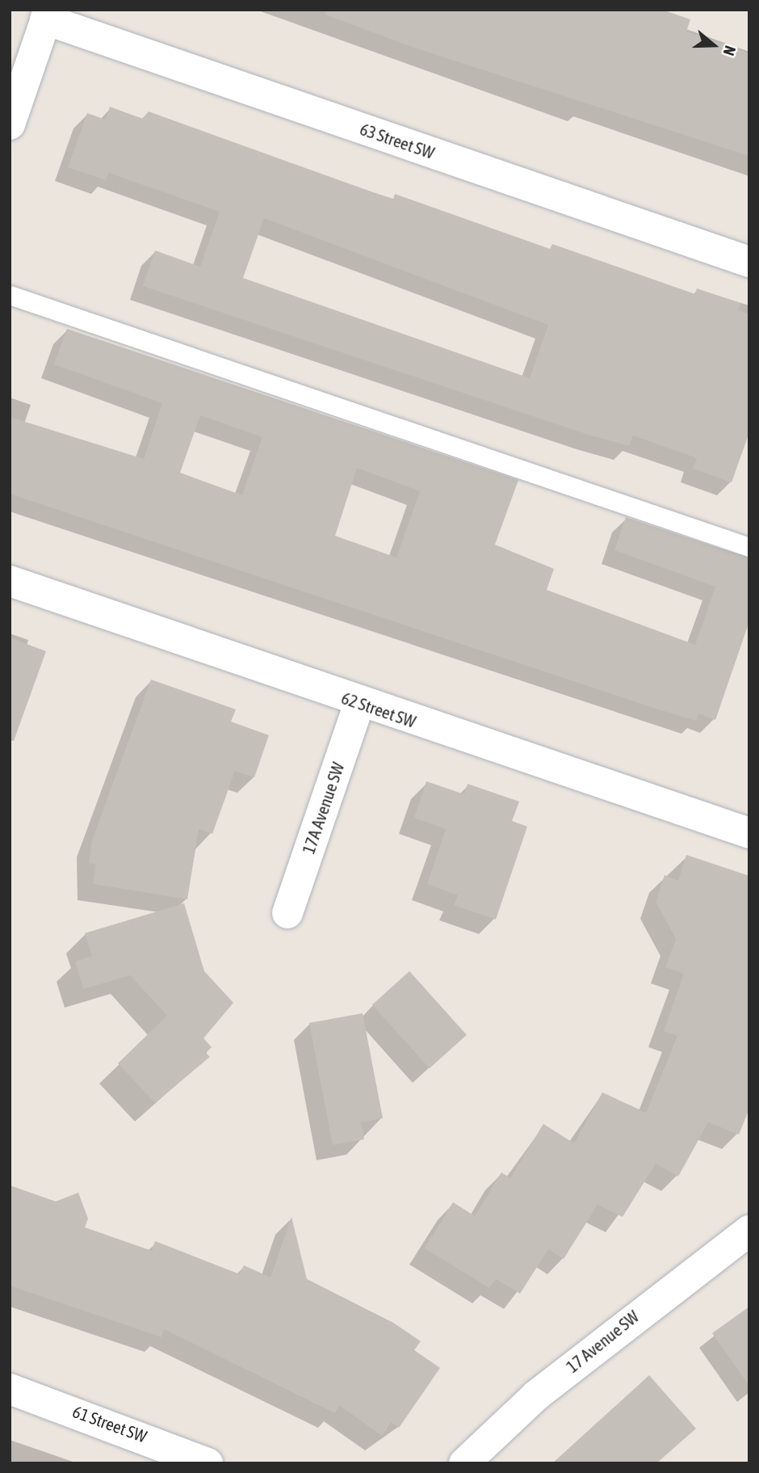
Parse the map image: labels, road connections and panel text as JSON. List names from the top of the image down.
{
  "streets": {
    "street": [
      "63 Street SW",
      "62 Street SW",
      "17A Avenue SW",
      "17 Avenue SW",
      "61 Street SW"
    ]
  },
  "crossings": [
    ["62 Street SW", "17A Avenue SW"]
  ],
  "north": "right"
}
